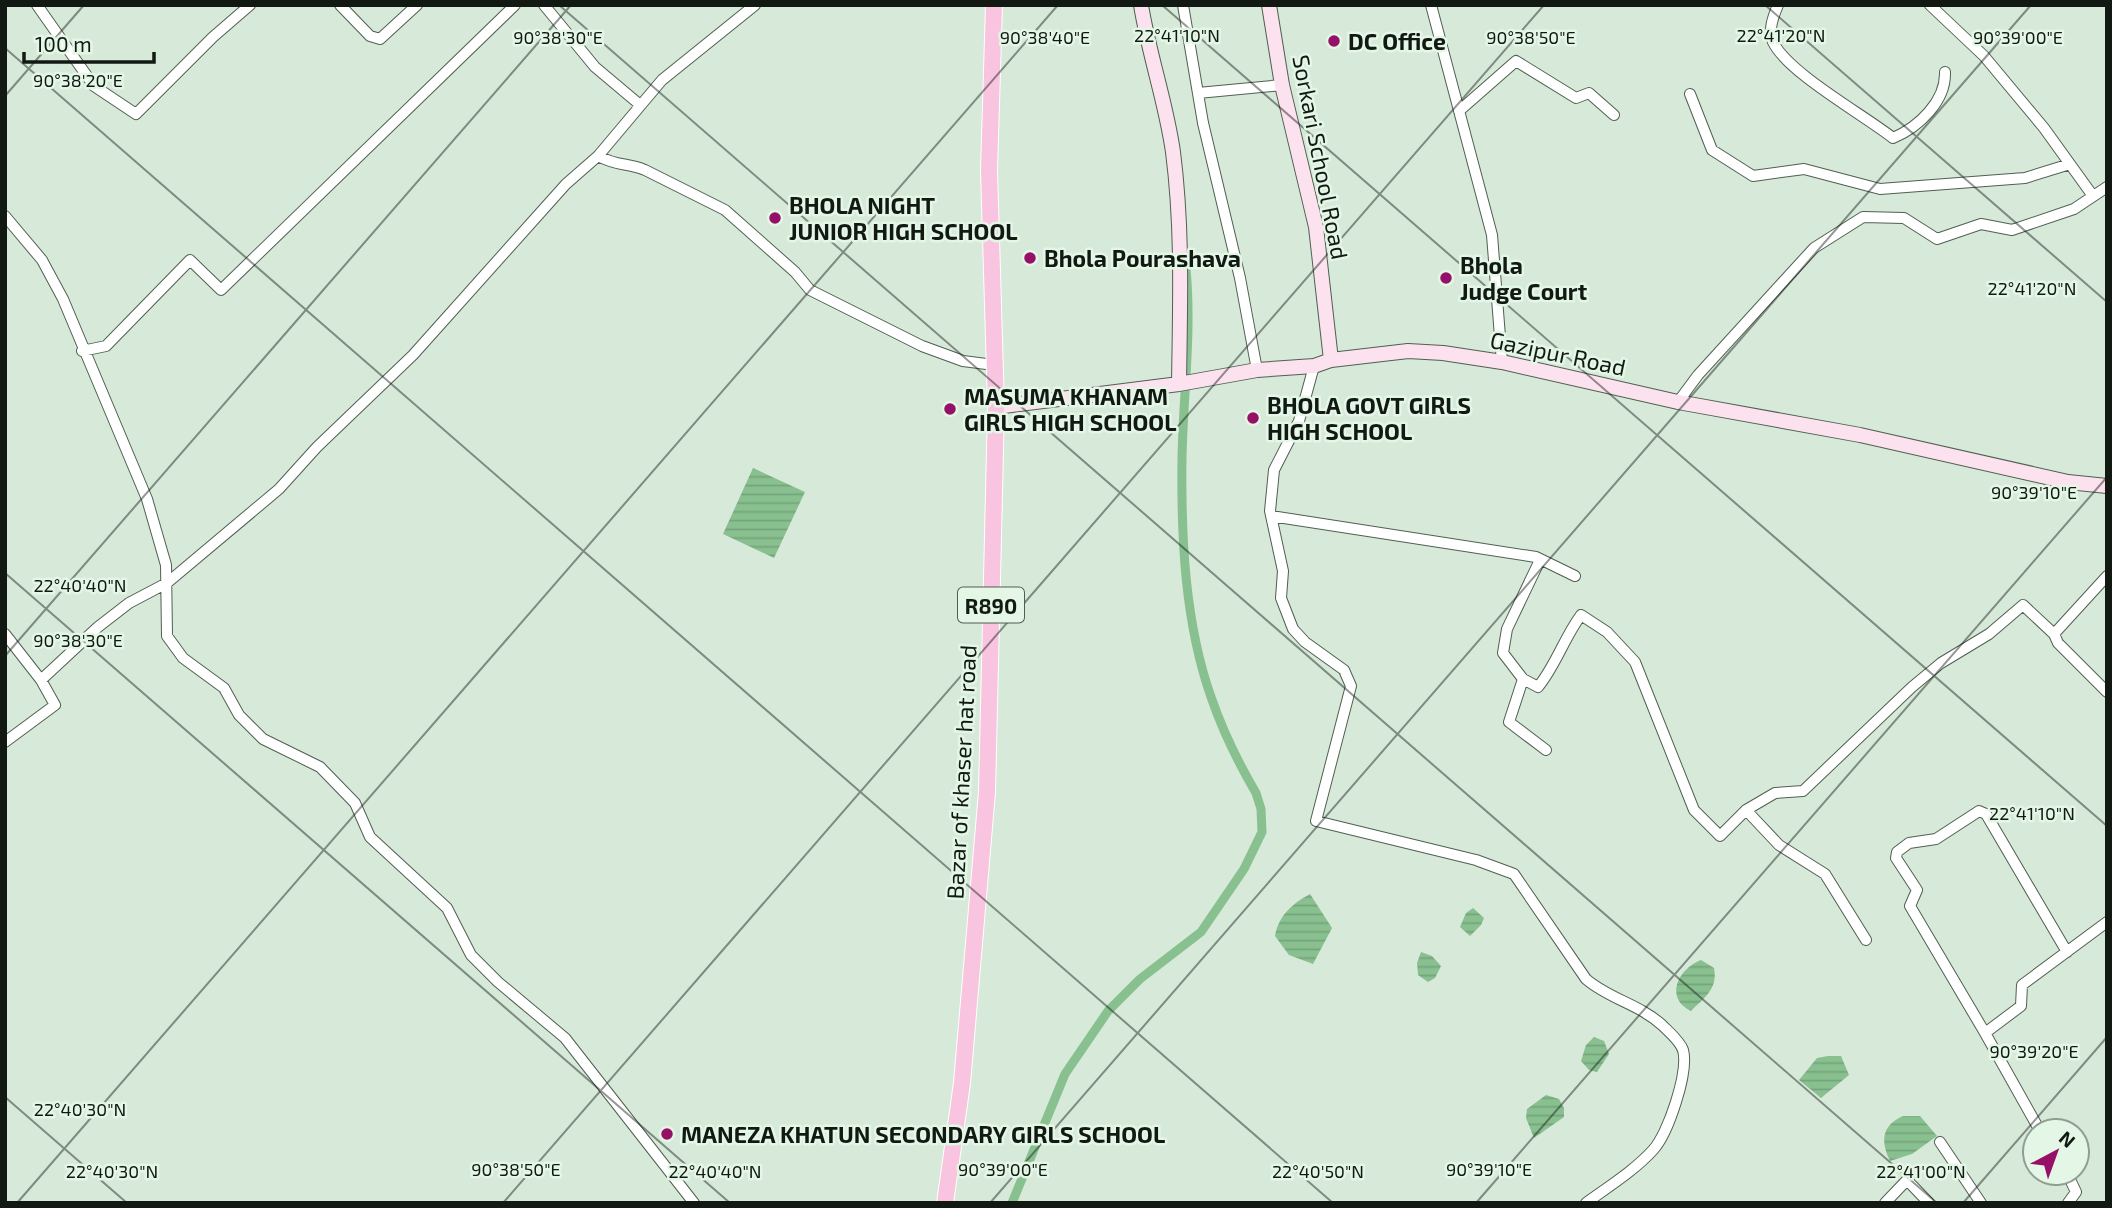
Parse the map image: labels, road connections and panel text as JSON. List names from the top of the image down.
{
  "streets": {
    "main road": ["R890", "Bazar of khaser hat road"],
    "street": ["Sorkari School Road", "Gazipur Road"]
  },
  "crossings": [
    ["Sorkari School Road", "Gazipur Road"],
    ["Gazipur Road", "Bazar of khaser hat road"]
  ],
  "places": [
    "DC Office",
    "BHOLA NIGHT JUNIOR HIGH SCHOOL",
    "Bhola Pourashava",
    "Bhola Judge Court",
    "MASUMA KHANAM GIRLS HIGH SCHOOL",
    "BHOLA GOVT GIRLS HIGH SCHOOL",
    "MANEZA KHATUN SECONDARY GIRLS SCHOOL"
  ],
  "scale_bar": "100 m",
  "north": "top right",
  "coordinates": [
    "22°41'10\"N",
    "22°41'20\"N",
    "90°38'30\"E",
    "90°38'40\"E",
    "90°38'50\"E",
    "90°39'00\"E",
    "90°38'20\"E",
    "90°39'10\"E",
    "22°40'40\"N",
    "90°39'20\"E",
    "22°40'30\"N",
    "22°40'50\"N",
    "22°41'00\"N"
  ]
}
